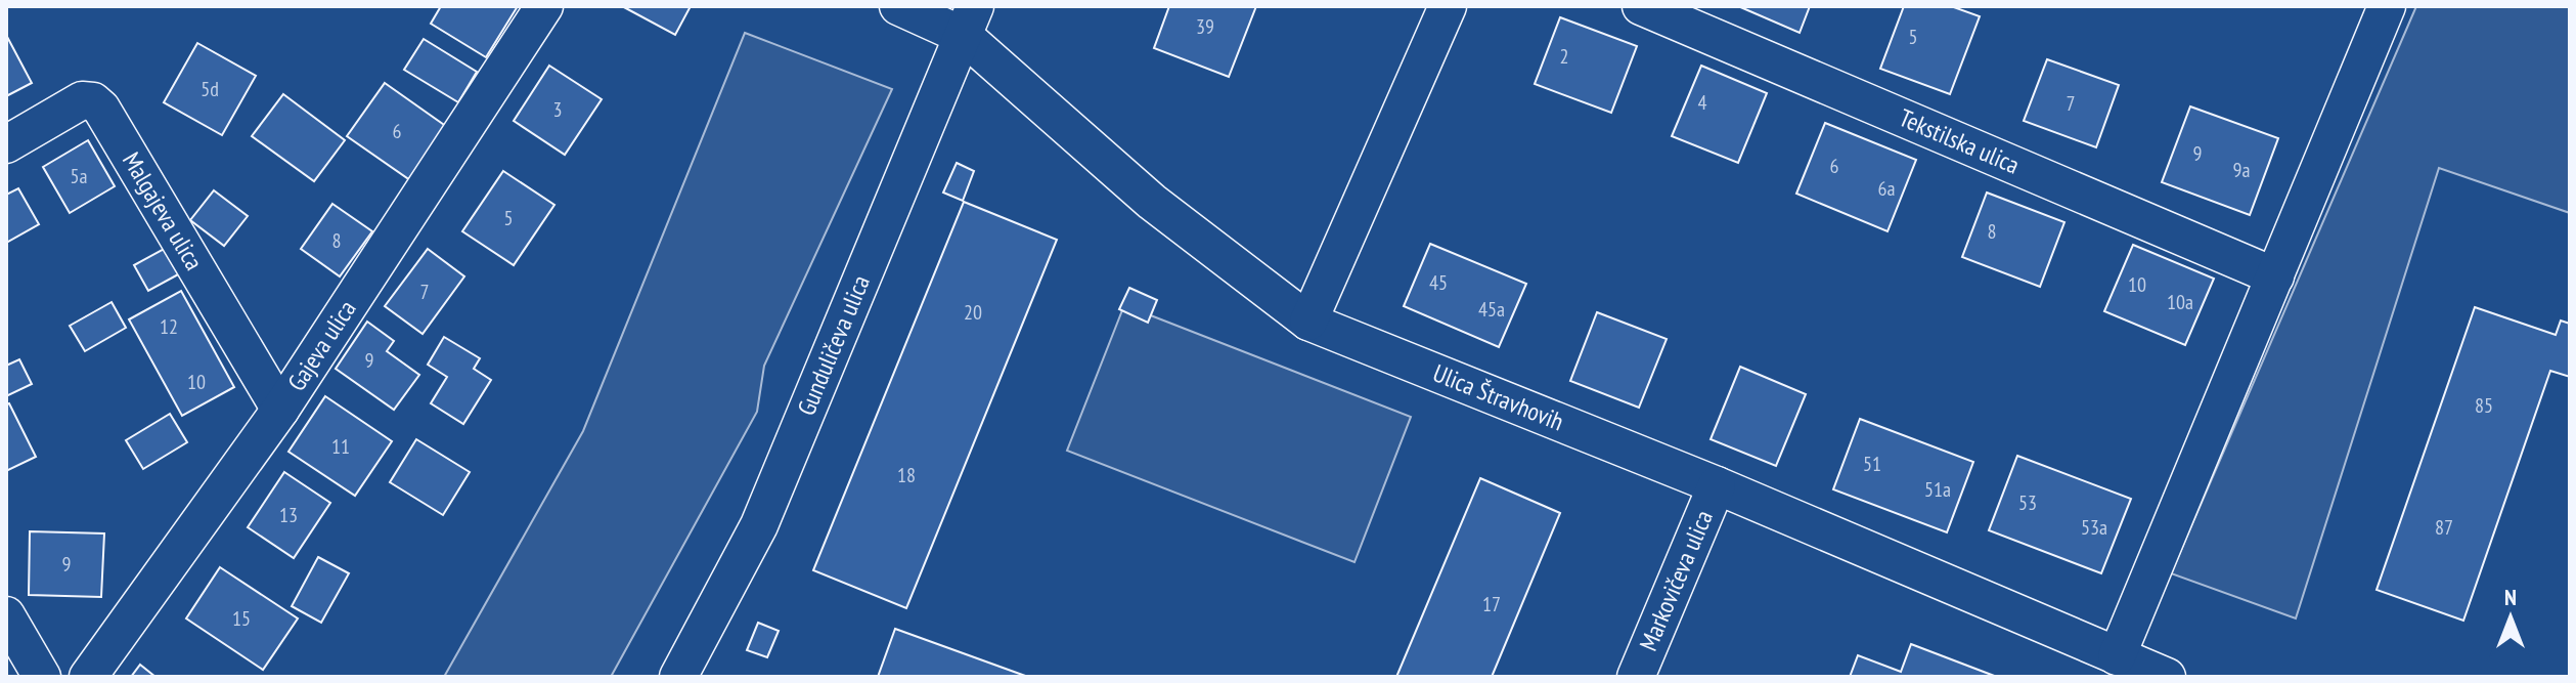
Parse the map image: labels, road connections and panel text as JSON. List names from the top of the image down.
{
  "streets": {
    "street": [
      "Tekstilska ulica",
      "Malgajeva ulica",
      "Gunduličeva ulica",
      "Gajeva ulica",
      "Ulica Štravhovih",
      "Markovičeva ulica"
    ]
  },
  "crossings": [
    ["Malgajeva ulica", "Gajeva ulica"],
    ["Gunduličeva ulica", "Ulica Štravhovih"],
    ["Ulica Štravhovih", "Markovičeva ulica"]
  ],
  "house_numbers": [
    "39",
    "5",
    "2",
    "5d",
    "4",
    "7",
    "3",
    "6",
    "9",
    "6",
    "9a",
    "5a",
    "6a",
    "5",
    "8",
    "8",
    "45",
    "10",
    "7",
    "10a",
    "45a",
    "20",
    "12",
    "9",
    "10",
    "85",
    "11",
    "51",
    "18",
    "51a",
    "53",
    "13",
    "53a",
    "87",
    "9",
    "17",
    "15"
  ],
  "north": "top"
}
